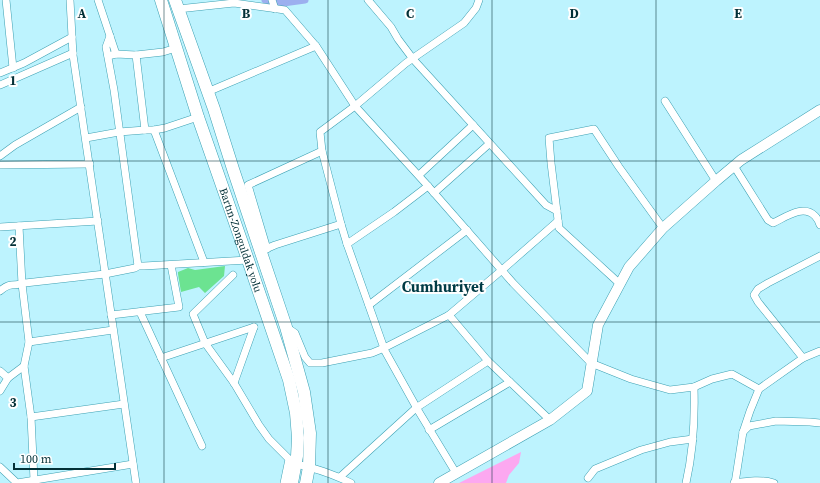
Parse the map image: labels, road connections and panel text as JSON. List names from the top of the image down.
{
  "streets": {
    "highway": ["Bartın-Zonguldak yolu"]
  },
  "districts": ["Cumhuriyet"],
  "scale_bar": "100 m",
  "grid": {
    "columns": [
      "A",
      "B",
      "C",
      "D",
      "E"
    ],
    "rows": ["1", "2", "3"]
  }
}
